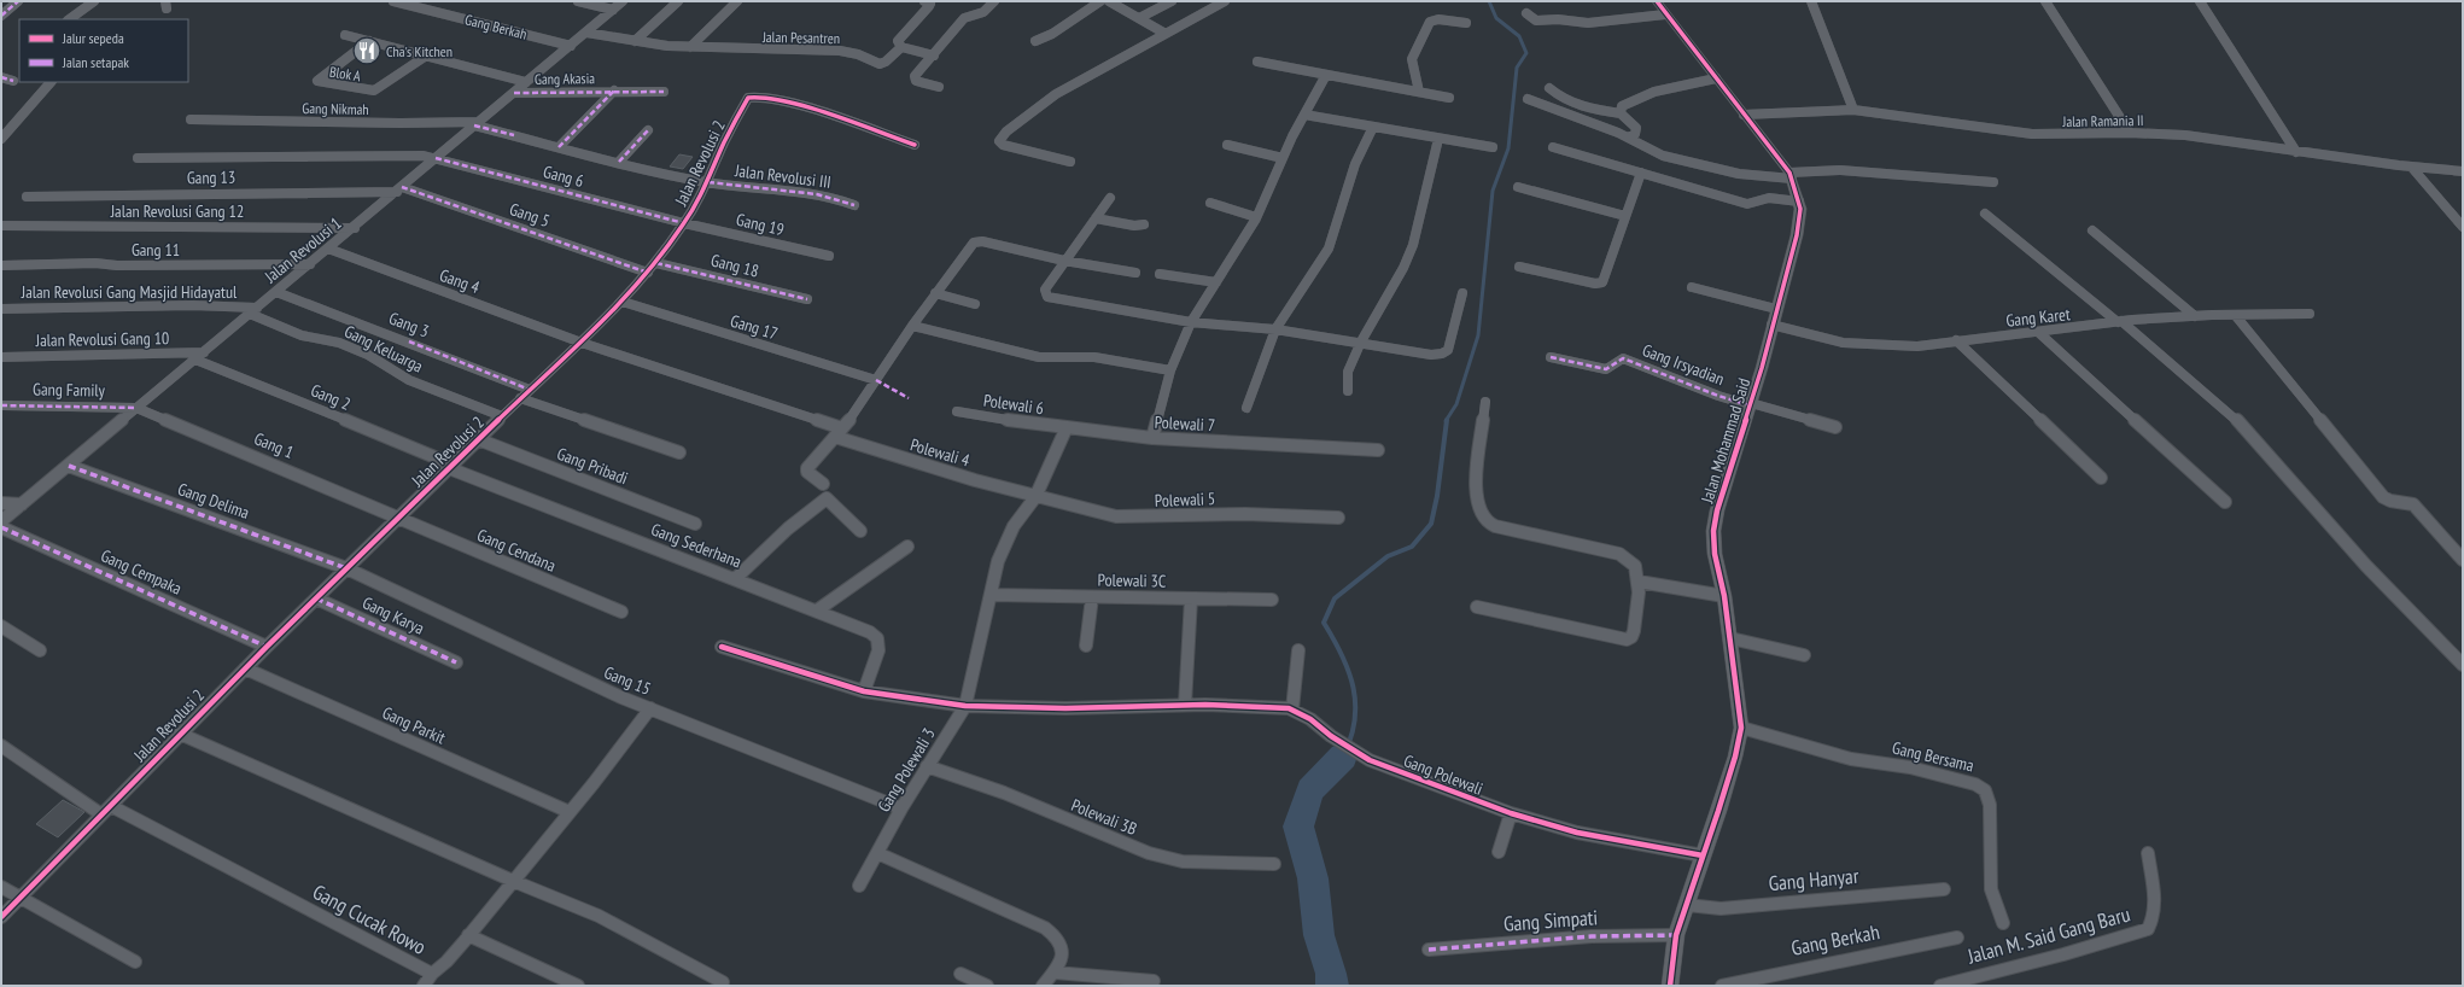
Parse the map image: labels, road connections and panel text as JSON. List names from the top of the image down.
{
  "streets": {
    "street": [
      "Gang Berkah",
      "Jalan Pesantren",
      "Blok A",
      "Gang Akasia",
      "Gang Nikmah",
      "Jalan Ramania II",
      "Jalan Revolusi 2",
      "Gang 6",
      "Jalan Revolusi III",
      "Gang 13",
      "Jalan Revolusi Gang 12",
      "Gang 5",
      "Gang 19",
      "Gang 11",
      "Jalan Revolusi 1",
      "Gang 18",
      "Gang 4",
      "Jalan Revolusi Gang Masjid Hidayatul",
      "Gang Karet",
      "Gang 3",
      "Gang 17",
      "Jalan Revolusi Gang 10",
      "Gang Keluarga",
      "Gang Irsyadian",
      "Gang Family",
      "Gang 2",
      "Polewali 6",
      "Polewali 7",
      "Jalan Mohammad Said",
      "Gang 1",
      "Polewali 4",
      "Gang Pribadi",
      "Polewali 5",
      "Gang Delima",
      "Gang Sederhana",
      "Gang Cendana",
      "Gang Cempaka",
      "Polewali 3C",
      "Gang Karya",
      "Gang 15",
      "Gang Parkit",
      "Gang Bersama",
      "Gang Polewali 3",
      "Gang Polewali",
      "Polewali 3B",
      "Gang Hanyar",
      "Gang Cucak Rowo",
      "Gang Simpati",
      "Jalan M. Said Gang Baru"
    ]
  },
  "crossings": [
    ["Gang Berkah", "Jalan Revolusi 1"],
    ["Gang Akasia", "Jalan Revolusi 2"],
    ["Gang Akasia", "Jalan Revolusi 1"],
    ["Gang Nikmah", "Jalan Revolusi 2"],
    ["Gang Nikmah", "Jalan Revolusi 1"],
    ["Jalan Ramania II", "Jalan Mohammad Said"],
    ["Jalan Revolusi 2", "Gang 6"],
    ["Jalan Revolusi 2", "Jalan Revolusi III"],
    ["Jalan Revolusi 2", "Gang 5"],
    ["Jalan Revolusi 2", "Gang 19"],
    ["Jalan Revolusi 2", "Gang 18"],
    ["Jalan Revolusi 2", "Gang 4"],
    ["Jalan Revolusi 2", "Gang 3"],
    ["Jalan Revolusi 2", "Gang 17"],
    ["Jalan Revolusi 2", "Gang Keluarga"],
    ["Jalan Revolusi 2", "Gang 2"],
    ["Jalan Revolusi 2", "Gang 1"],
    ["Jalan Revolusi 2", "Gang Pribadi"],
    ["Jalan Revolusi 2", "Gang Delima"],
    ["Jalan Revolusi 2", "Gang Sederhana"],
    ["Jalan Revolusi 2", "Gang Cendana"],
    ["Jalan Revolusi 2", "Gang Cempaka"],
    ["Jalan Revolusi 2", "Gang Karya"],
    ["Jalan Revolusi 2", "Gang 15"],
    ["Jalan Revolusi 2", "Gang Parkit"],
    ["Jalan Revolusi 2", "Gang Cucak Rowo"],
    ["Gang 6", "Gang 13"],
    ["Gang 6", "Gang 19"],
    ["Gang 6", "Jalan Revolusi 1"],
    ["Gang 13", "Gang 5"],
    ["Gang 13", "Jalan Revolusi 1"],
    ["Jalan Revolusi Gang 12", "Jalan Revolusi 1"],
    ["Gang 5", "Jalan Revolusi 1"],
    ["Gang 11", "Jalan Revolusi 1"],
    ["Jalan Revolusi 1", "Gang 4"],
    ["Jalan Revolusi 1", "Jalan Revolusi Gang Masjid Hidayatul"],
    ["Jalan Revolusi 1", "Gang 3"],
    ["Jalan Revolusi 1", "Jalan Revolusi Gang 10"],
    ["Jalan Revolusi 1", "Gang Keluarga"],
    ["Jalan Revolusi 1", "Gang Family"],
    ["Jalan Revolusi 1", "Gang 2"],
    ["Jalan Revolusi 1", "Gang 1"],
    ["Jalan Revolusi 1", "Gang Delima"],
    ["Gang 4", "Polewali 4"],
    ["Jalan Revolusi Gang Masjid Hidayatul", "Gang Keluarga"],
    ["Gang Karet", "Jalan Mohammad Said"],
    ["Gang Irsyadian", "Jalan Mohammad Said"],
    ["Gang Family", "Gang 1"],
    ["Gang 2", "Gang Sederhana"],
    ["Polewali 6", "Polewali 7"],
    ["Jalan Mohammad Said", "Gang Bersama"],
    ["Jalan Mohammad Said", "Gang Polewali"],
    ["Jalan Mohammad Said", "Gang Hanyar"],
    ["Jalan Mohammad Said", "Gang Simpati"],
    ["Gang 1", "Gang Cendana"],
    ["Polewali 4", "Polewali 5"],
    ["Polewali 4", "Gang Polewali 3"],
    ["Polewali 5", "Gang Polewali 3"],
    ["Gang Delima", "Gang 15"],
    ["Gang Sederhana", "Gang Polewali"],
    ["Polewali 3C", "Gang Polewali 3"],
    ["Gang 15", "Gang Polewali 3"],
    ["Gang 15", "Gang Cucak Rowo"],
    ["Gang Parkit", "Gang Cucak Rowo"],
    ["Gang Polewali 3", "Gang Polewali"],
    ["Gang Polewali 3", "Polewali 3B"]
  ],
  "places": {
    "restaurant": ["Cha's Kitchen"]
  },
  "legend": ["Jalur sepeda", "Jalan setapak"]
}
